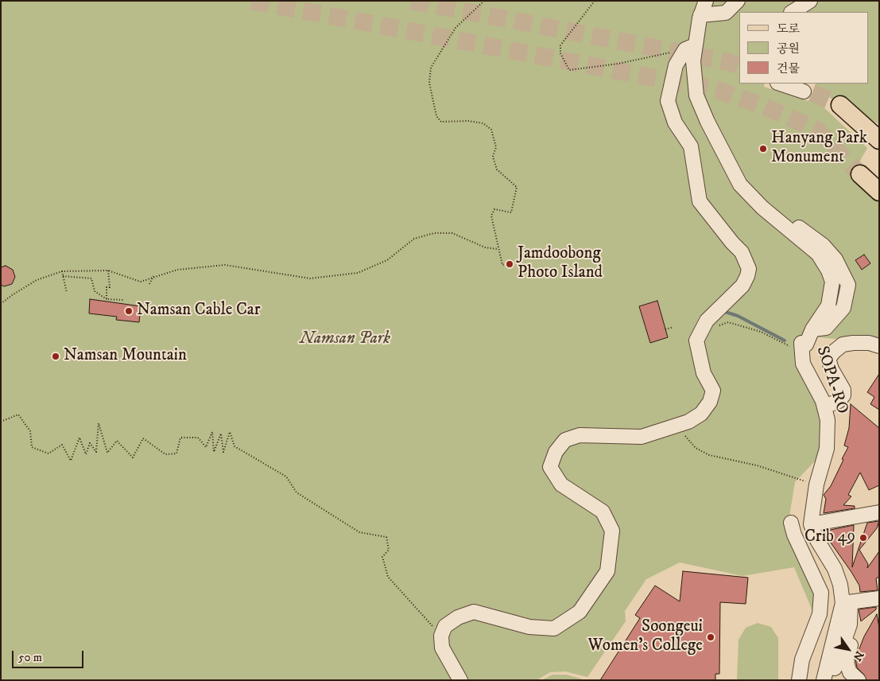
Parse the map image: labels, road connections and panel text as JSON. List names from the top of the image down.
{
  "streets": {
    "street": ["SOPA-RO"]
  },
  "parks": ["Namsan Park"],
  "places": [
    "Hanyang Park Monument",
    "Jamdoobong Photo Island",
    "Namsan Cable Car",
    "Namsan Mountain",
    "Crib 49",
    "Soongeui Women's College"
  ],
  "legend": ["도로", "공원", "건물"],
  "scale_bar": "50 m",
  "north": "bottom right"
}
